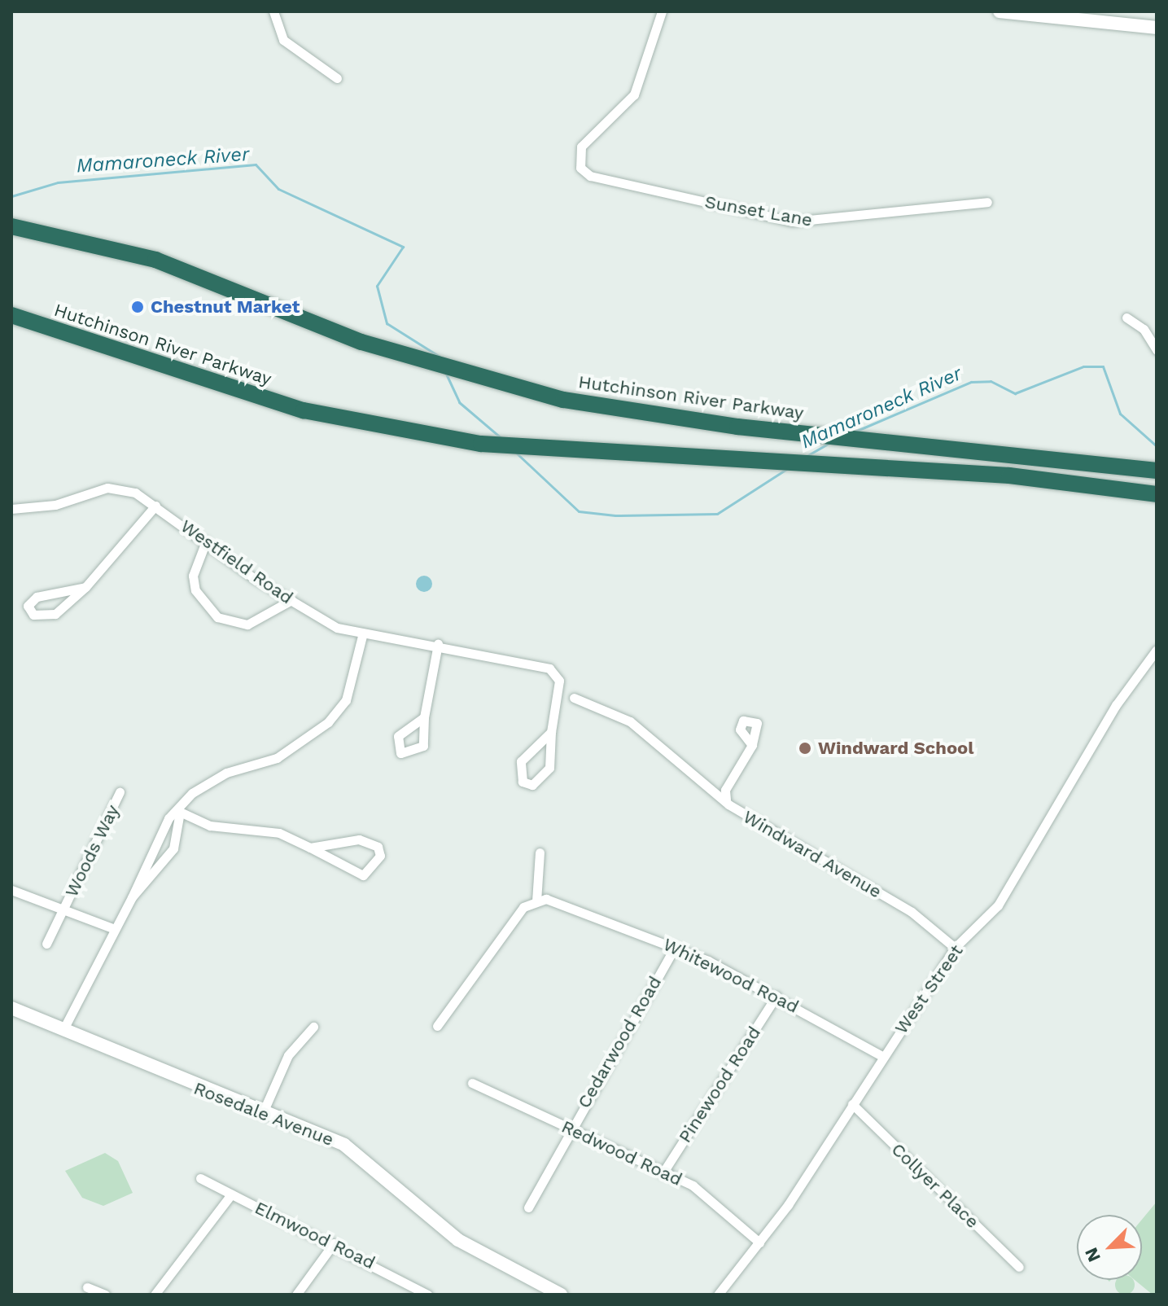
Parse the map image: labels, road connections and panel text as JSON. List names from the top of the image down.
{
  "streets": {
    "highway": ["Hutchinson River Parkway"],
    "street": [
      "Sunset Lane",
      "Westfield Road",
      "Woods Way",
      "Windward Avenue",
      "Whitewood Road",
      "West Street",
      "Cedarwood Road",
      "Pinewood Road",
      "Rosedale Avenue",
      "Redwood Road",
      "Collyer Place",
      "Elmwood Road"
    ]
  },
  "crossings": [
    ["Windward Avenue", "West Street"],
    ["Whitewood Road", "West Street"],
    ["Whitewood Road", "Cedarwood Road"],
    ["Whitewood Road", "Pinewood Road"],
    ["West Street", "Redwood Road"],
    ["West Street", "Collyer Place"],
    ["Cedarwood Road", "Redwood Road"],
    ["Pinewood Road", "Redwood Road"]
  ],
  "water": ["Mamaroneck River"],
  "places": ["Chestnut Market", "Windward School"],
  "north": "bottom left"
}
